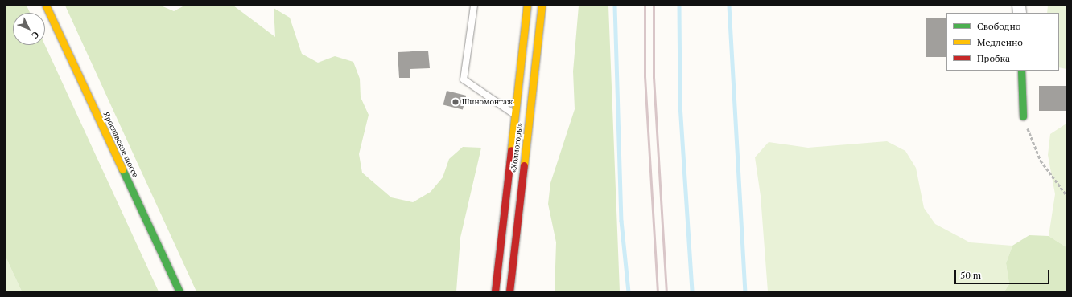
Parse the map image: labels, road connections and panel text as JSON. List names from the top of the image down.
{
  "streets": {
    "main road": ["Ярославское шоссе", "«Холмогоры»"]
  },
  "places": ["Шиномонтаж"],
  "legend": ["Свободно", "Медленно", "Пробка"],
  "scale_bar": "50 m",
  "north": "bottom right"
}
